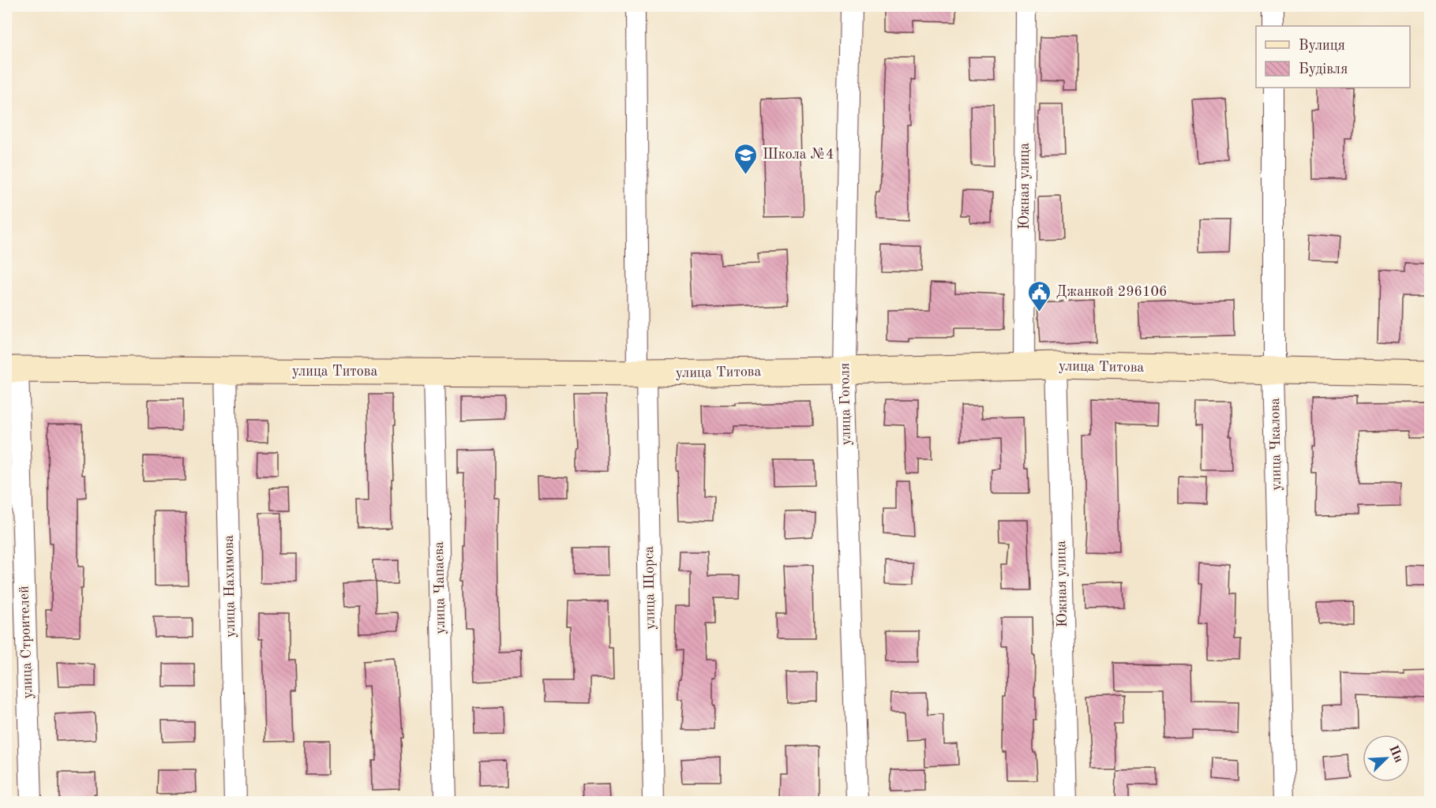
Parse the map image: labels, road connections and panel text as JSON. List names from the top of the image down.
{
  "streets": {
    "main road": ["улица Титова"],
    "street": [
      "Южная улица",
      "улица Гоголя",
      "улица Чкалова",
      "улица Нахимова",
      "улица Чапаева",
      "улица Щорса",
      "улица Строителей"
    ]
  },
  "crossings": [
    ["Южная улица", "улица Титова"],
    ["улица Титова", "улица Гоголя"],
    ["улица Титова", "улица Чкалова"],
    ["улица Титова", "улица Нахимова"],
    ["улица Титова", "улица Чапаева"],
    ["улица Титова", "улица Щорса"],
    ["улица Титова", "улица Строителей"]
  ],
  "places": {
    "school or university": ["Школа №4"],
    "public building": ["Джанкой 296106"]
  },
  "legend": ["Вулиця", "Будівля"],
  "north": "top right"
}
